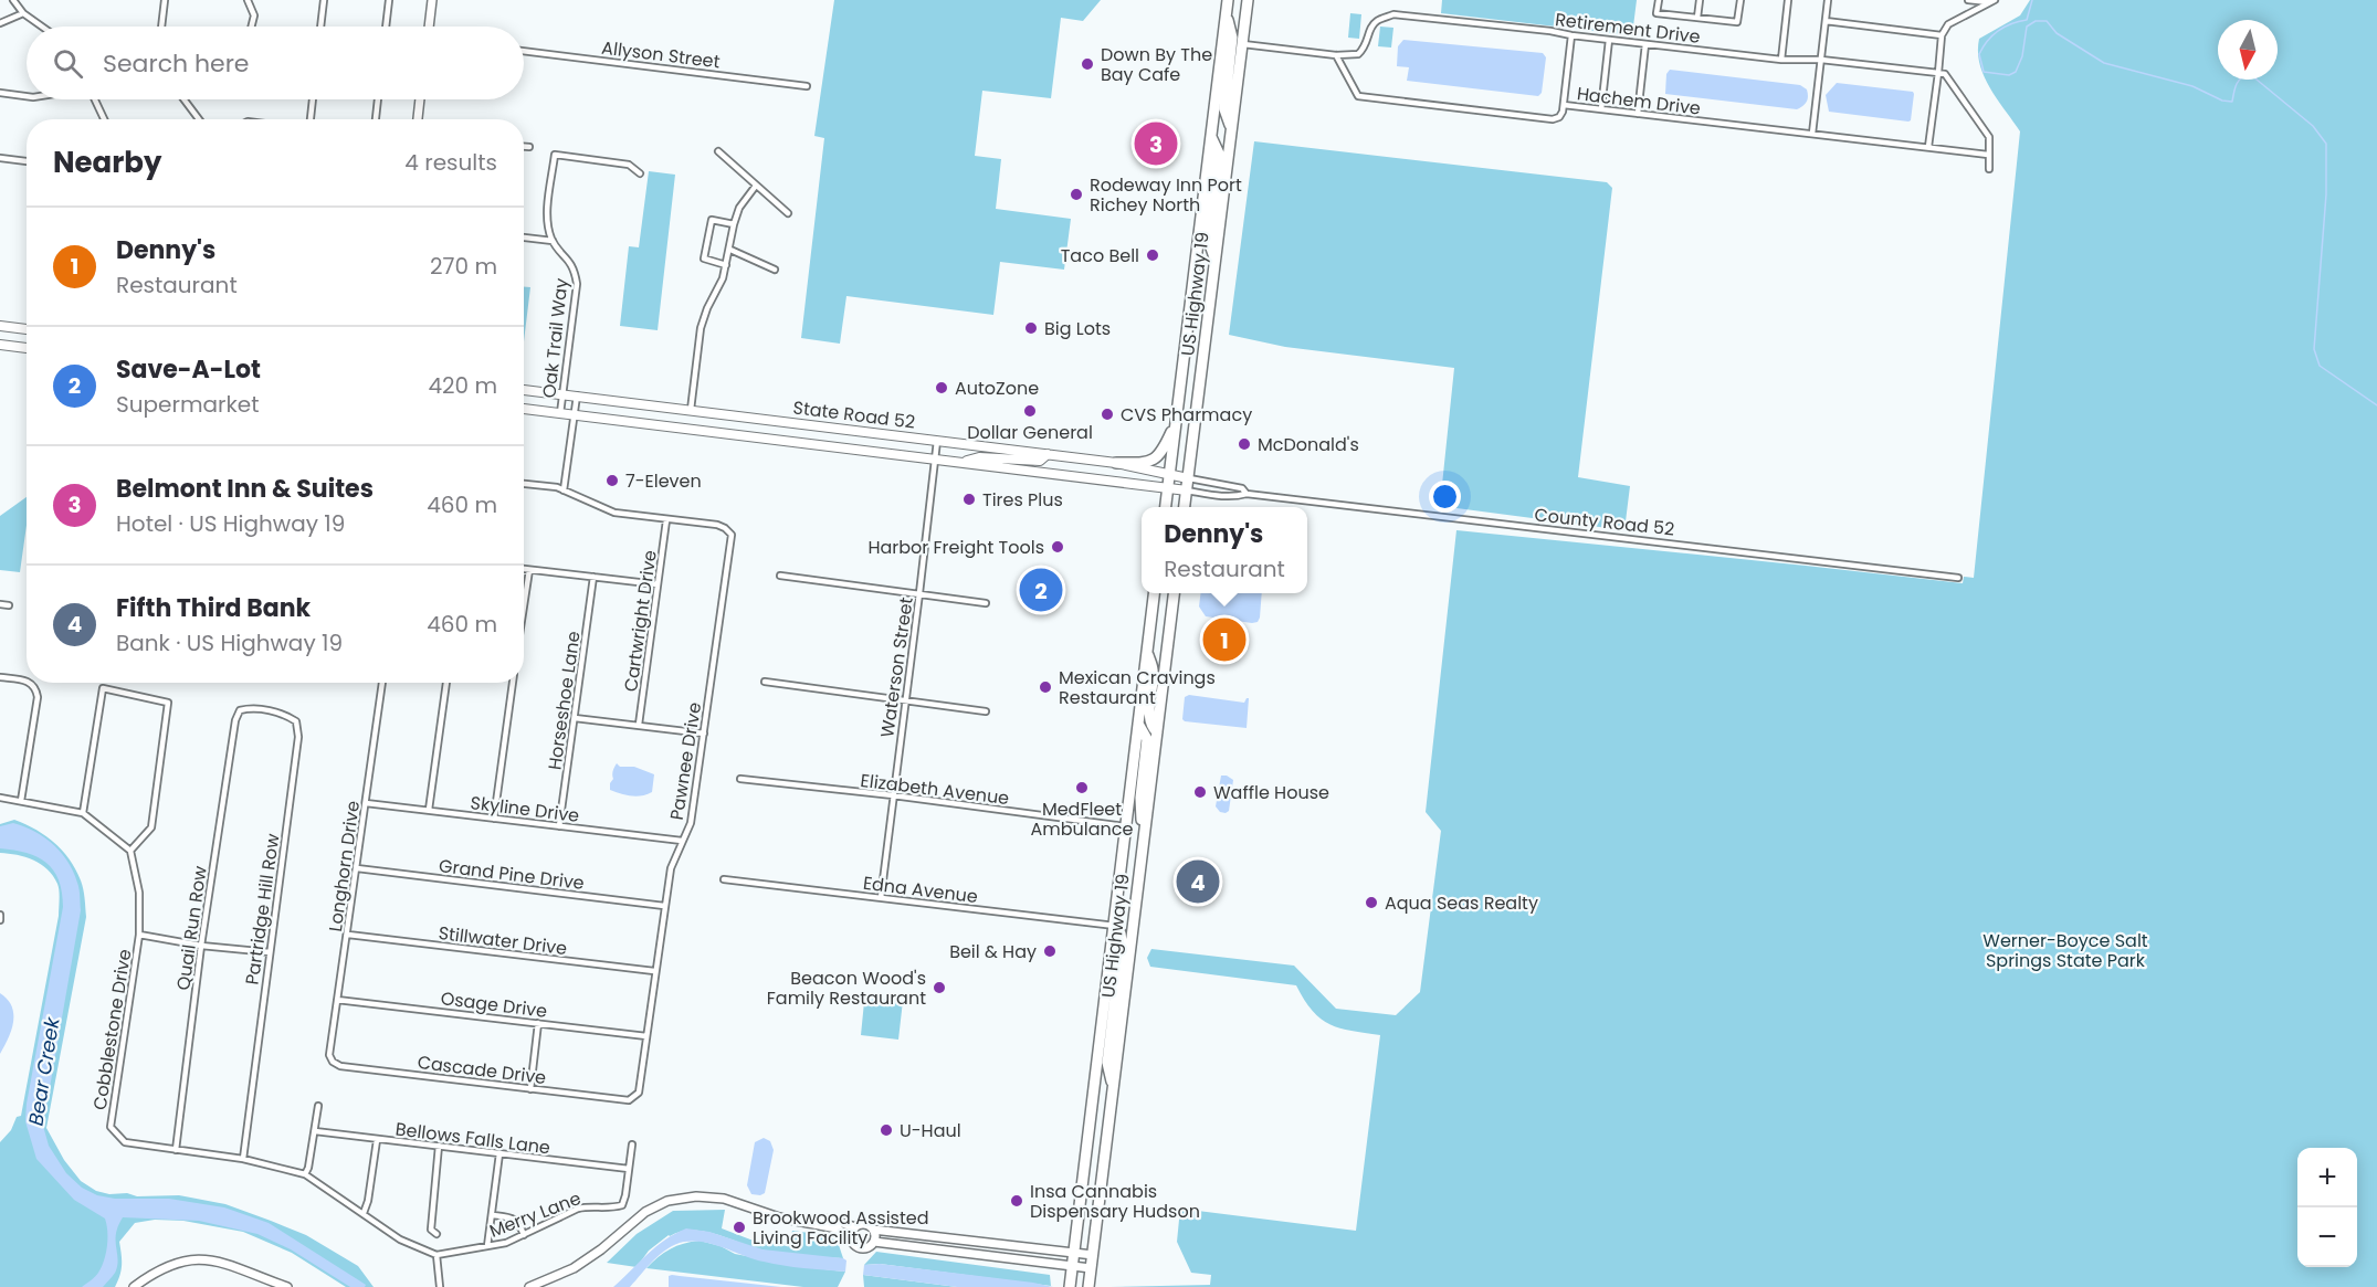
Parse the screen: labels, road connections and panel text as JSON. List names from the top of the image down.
{
  "streets": {
    "highway": ["US Highway 19"],
    "main road": ["State Road 52"],
    "street": [
      "Retirement Drive",
      "Allyson Street",
      "Hachem Drive",
      "Oak Trail Way",
      "County Road 52",
      "Cartwright Drive",
      "Waterson Street",
      "Horseshoe Lane",
      "Pawnee Drive",
      "Elizabeth Avenue",
      "Skyline Drive",
      "Longhorn Drive",
      "Grand Pine Drive",
      "Edna Avenue",
      "Partridge Hill Row",
      "Quail Run Row",
      "Stillwater Drive",
      "Osage Drive",
      "Cobblestone Drive",
      "Cascade Drive",
      "Bellows Falls Lane",
      "Merry Lane"
    ]
  },
  "crossings": [
    ["Retirement Drive", "Hachem Drive"],
    ["US Highway 19", "State Road 52"],
    ["US Highway 19", "County Road 52"],
    ["US Highway 19", "Elizabeth Avenue"],
    ["US Highway 19", "Edna Avenue"],
    ["Oak Trail Way", "State Road 52"],
    ["State Road 52", "County Road 52"],
    ["State Road 52", "Waterson Street"],
    ["Cartwright Drive", "Pawnee Drive"],
    ["Waterson Street", "Elizabeth Avenue"],
    ["Waterson Street", "Edna Avenue"],
    ["Horseshoe Lane", "Skyline Drive"],
    ["Pawnee Drive", "Skyline Drive"],
    ["Pawnee Drive", "Grand Pine Drive"],
    ["Pawnee Drive", "Stillwater Drive"],
    ["Pawnee Drive", "Osage Drive"],
    ["Pawnee Drive", "Cascade Drive"],
    ["Skyline Drive", "Longhorn Drive"],
    ["Longhorn Drive", "Grand Pine Drive"],
    ["Longhorn Drive", "Stillwater Drive"],
    ["Longhorn Drive", "Osage Drive"],
    ["Longhorn Drive", "Cascade Drive"],
    ["Partridge Hill Row", "Quail Run Row"],
    ["Partridge Hill Row", "Cobblestone Drive"],
    ["Quail Run Row", "Cobblestone Drive"],
    ["Cobblestone Drive", "Merry Lane"],
    ["Bellows Falls Lane", "Merry Lane"]
  ],
  "water": ["Bear Creek"],
  "parks": ["Werner-Boyce Salt Springs State Park"],
  "places": [
    "Down By The Bay Cafe",
    "Rodeway Inn Port Richey North",
    "Taco Bell",
    "Big Lots",
    "AutoZone",
    "Dollar General",
    "CVS Pharmacy",
    "McDonald's",
    "7-Eleven",
    "Tires Plus",
    "Harbor Freight Tools",
    "Mexican Cravings Restaurant",
    "MedFleet Ambulance",
    "Waffle House",
    "Aqua Seas Realty",
    "Beil & Hay",
    "Beacon Wood's Family Restaurant",
    "U-Haul",
    "Insa Cannabis Dispensary Hudson",
    "Brookwood Assisted Living Facility"
  ],
  "north": "bottom",
  "page": {
    "search": "Search here",
    "pins": [
      "3",
      "2",
      "1",
      "4"
    ],
    "heading": ["Nearby", "4 results"],
    "list": [
      {
        "mark": "1",
        "name": "Denny's",
        "note": "Restaurant",
        "value": "270 m"
      },
      {
        "mark": "2",
        "name": "Save-A-Lot",
        "note": "Supermarket",
        "value": "420 m"
      },
      {
        "mark": "3",
        "name": "Belmont Inn & Suites",
        "note": "Hotel · US Highway 19",
        "value": "460 m"
      },
      {
        "mark": "4",
        "name": "Fifth Third Bank",
        "note": "Bank · US Highway 19",
        "value": "460 m"
      }
    ],
    "popup": ["Denny's", "Restaurant"],
    "map_buttons": ["+", "−"]
  }
}
